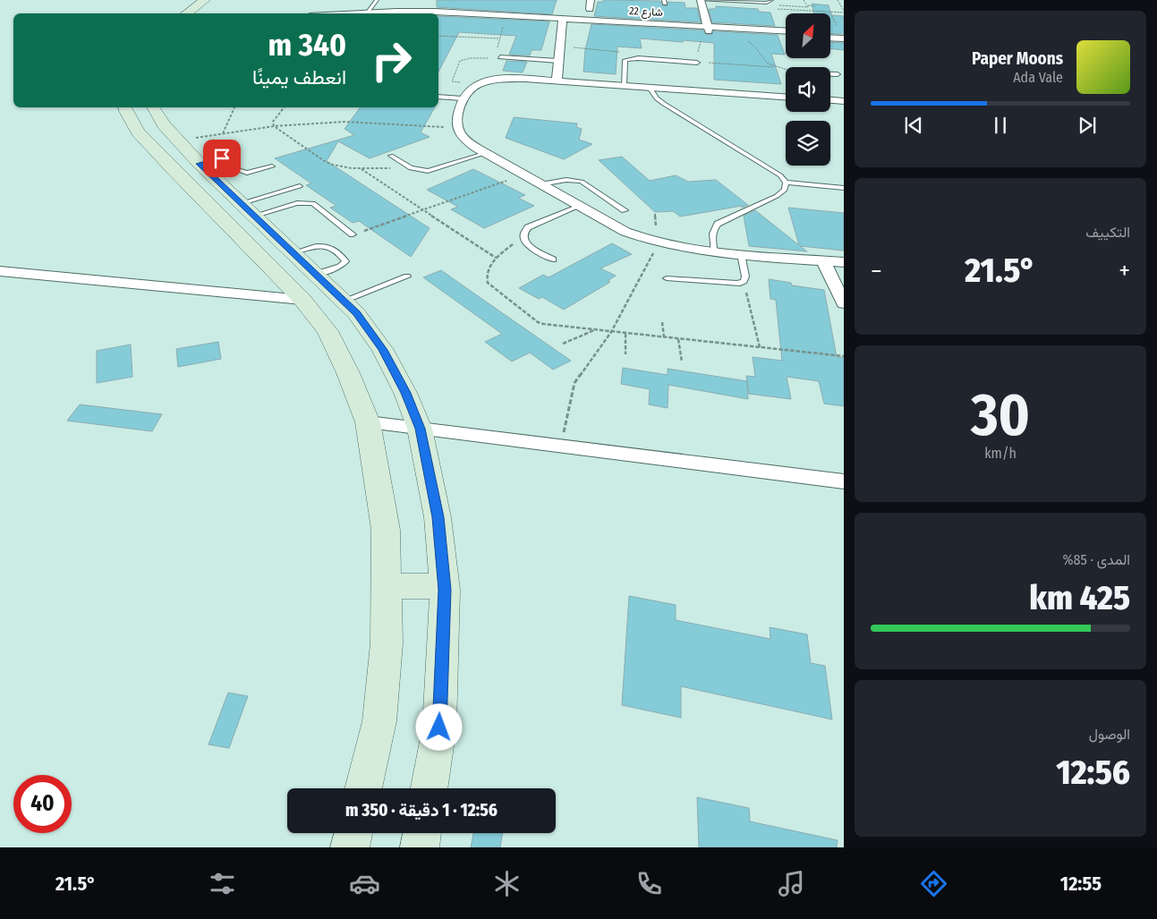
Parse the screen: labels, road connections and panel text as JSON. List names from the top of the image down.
{
  "streets": {
    "street": ["شارع 22"]
  },
  "north": "top right",
  "page": {
    "turn": ["340 m", "انعطف يمينًا"],
    "song": ["Paper Moons", "Ada Vale"],
    "tile": [
      "التكييف",
      ["30", "km/h"],
      ["المدى · 85%", "425 km"],
      ["الوصول", "12:56"]
    ],
    "heat": ["−", "21.5°", "+"],
    "limit": "40",
    "trip": "12:56 · 1 دقيقة · 350 m",
    "tabs": ["12:55", "21.5°"]
  }
}
